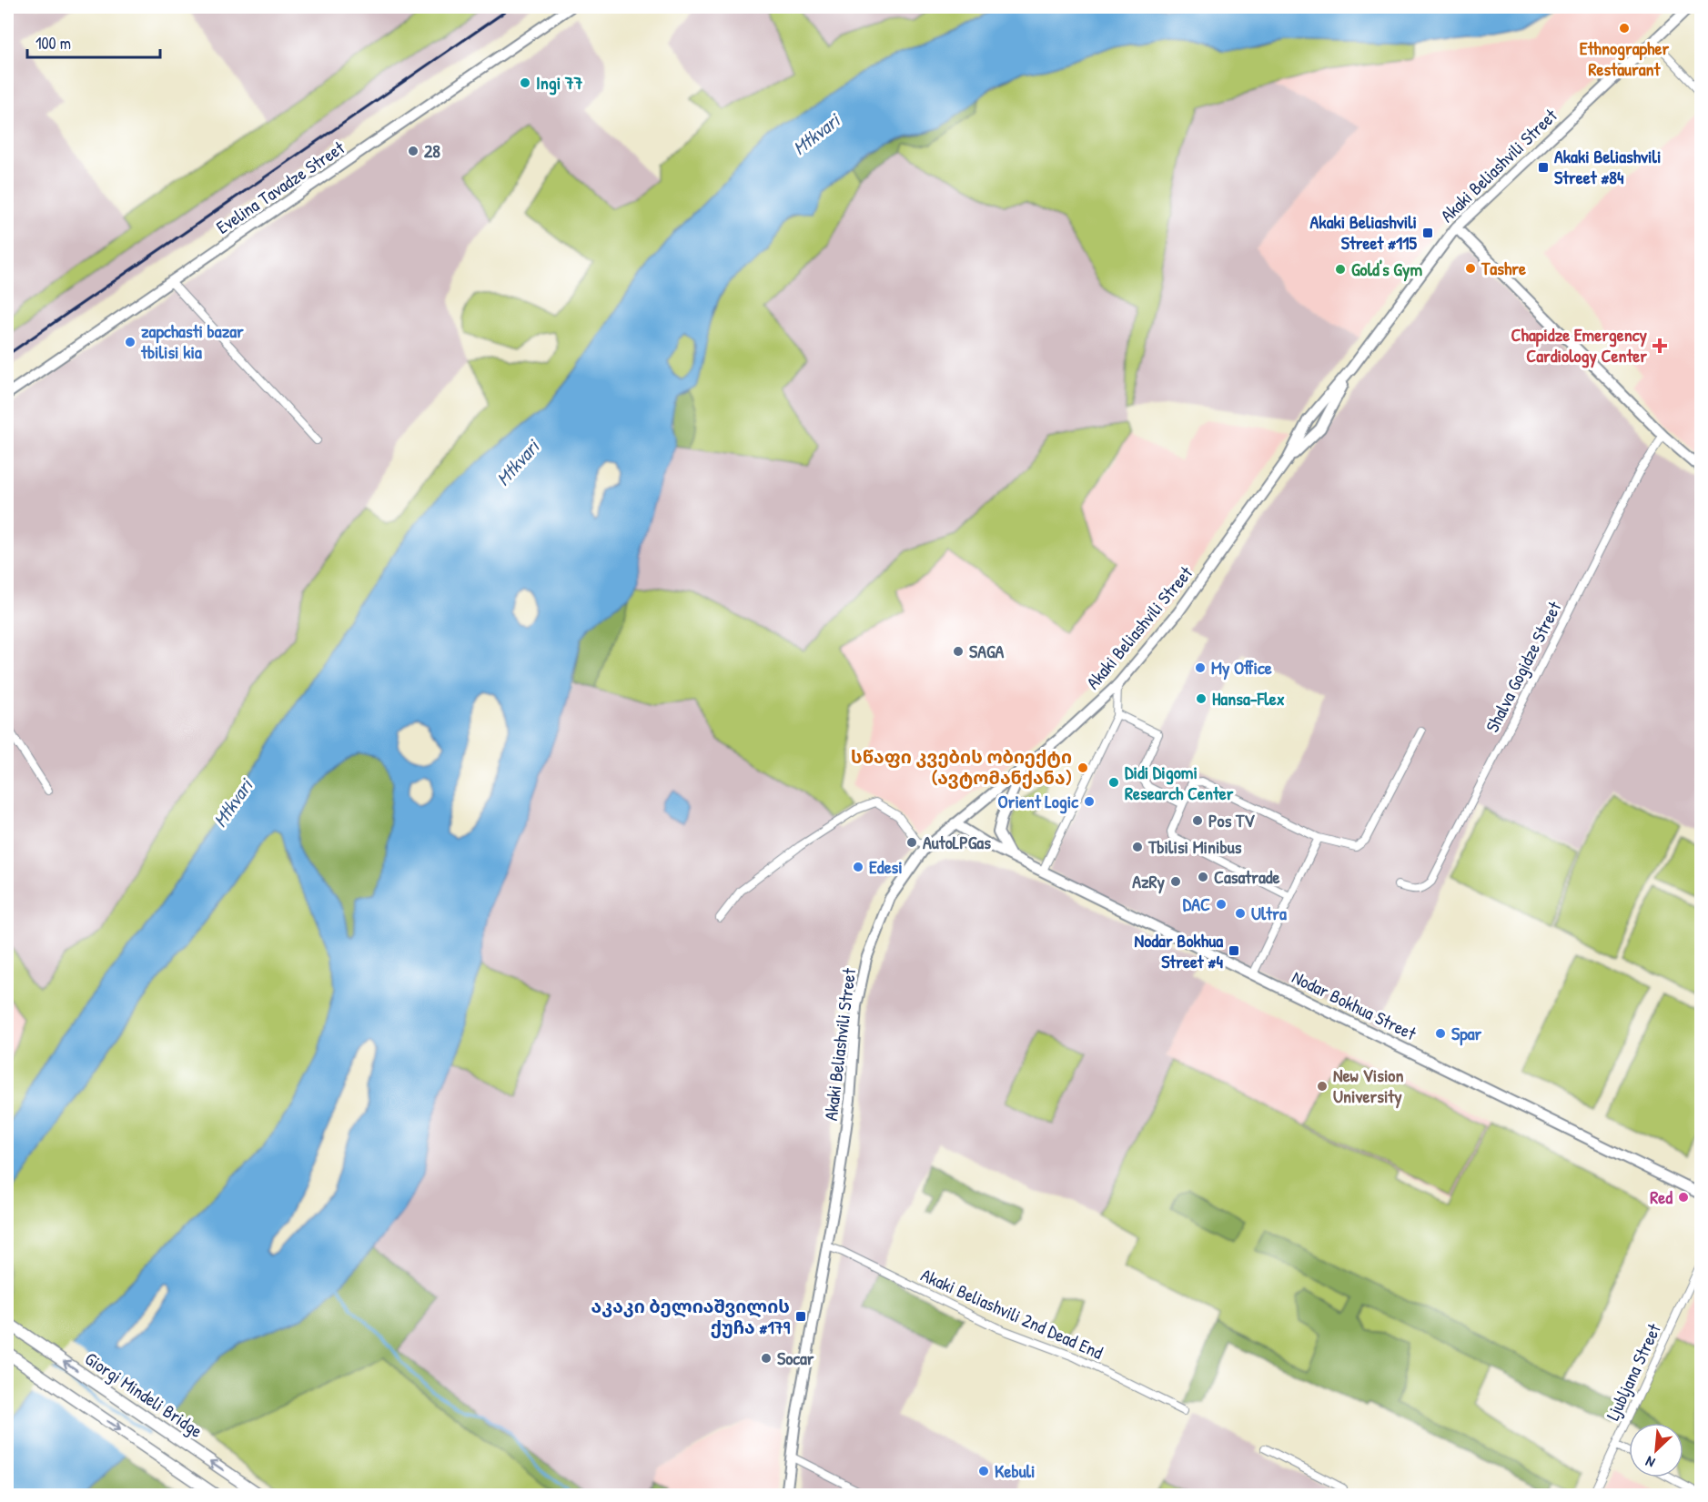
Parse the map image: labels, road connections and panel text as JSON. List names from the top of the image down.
{
  "streets": {
    "main road": [
      "Akaki Beliashvili Street",
      "Evelina Tavadze Street",
      "Nodar Bokhua Street",
      "Giorgi Mindeli Bridge"
    ],
    "street": ["Shalva Gogidze Street", "Akaki Beliashvili 2nd Dead End", "Ljubljana Street"]
  },
  "crossings": [
    ["Akaki Beliashvili Street", "Akaki Beliashvili 2nd Dead End"]
  ],
  "water": ["Mtkvari"],
  "places": {
    "other": [
      "Ethnographer Restaurant",
      "Ingi 77",
      "28",
      "Tashre",
      "Gold's Gym",
      "zapchasti bazar tbilisi kia",
      "SAGA",
      "My Office",
      "Hansa-Flex",
      "სწაფი კვების ობიექტი (ავტომანქანა)",
      "Didi Digomi Research Center",
      "Orient Logic",
      "Pos TV",
      "AutoLPGas",
      "Tbilisi Minibus",
      "Edesi",
      "Casatrade",
      "AzRy",
      "DAC",
      "Ultra",
      "Spar",
      "New Vision University",
      "Red",
      "Socar",
      "Kebuli"
    ],
    "transit": [
      "Akaki Beliashvili Street #84",
      "Akaki Beliashvili Street #115",
      "Nodar Bokhua Street #4",
      "აკაკი ბელიაშვილის ქუჩა #179"
    ],
    "health": ["Chapidze Emergency Cardiology Center"]
  },
  "scale_bar": "100 m",
  "north": "bottom left"
}
